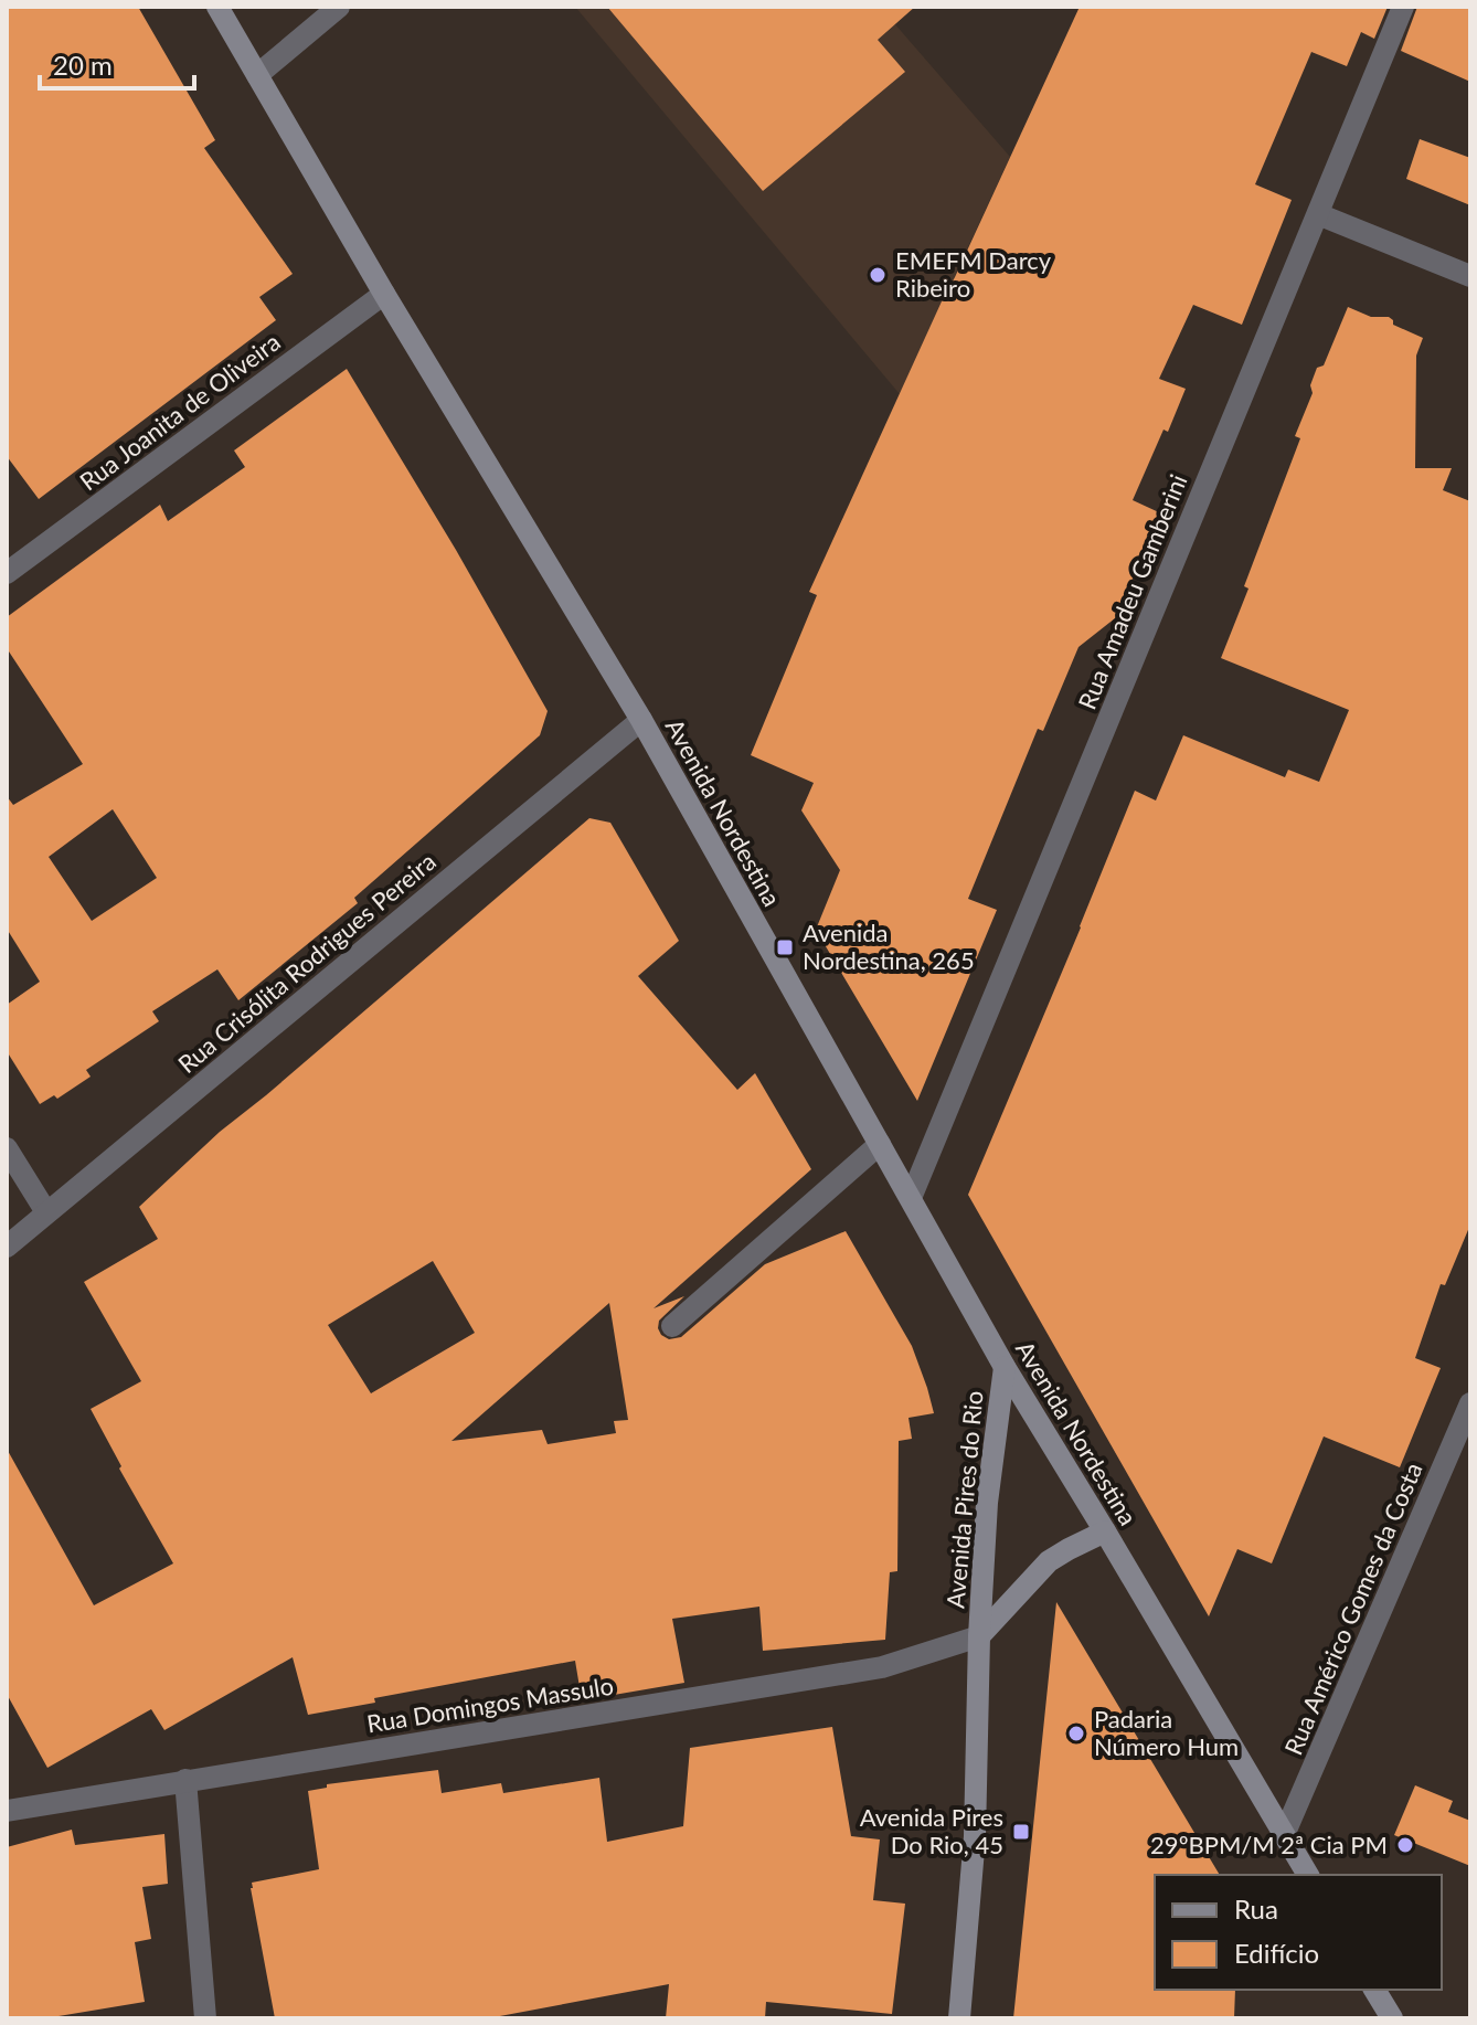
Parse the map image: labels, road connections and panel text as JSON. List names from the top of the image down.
{
  "streets": {
    "main road": ["Avenida Nordestina", "Avenida Pires do Rio"],
    "street": [
      "Rua Joanita de Oliveira",
      "Rua Amadeu Gamberini",
      "Rua Crisólita Rodrigues Pereira",
      "Rua Américo Gomes da Costa",
      "Rua Domingos Massulo"
    ]
  },
  "crossings": [
    ["Rua Joanita de Oliveira", "Avenida Nordestina"],
    ["Rua Amadeu Gamberini", "Avenida Nordestina"],
    ["Avenida Nordestina", "Rua Crisólita Rodrigues Pereira"],
    ["Avenida Nordestina", "Avenida Pires do Rio"],
    ["Avenida Nordestina", "Rua Américo Gomes da Costa"],
    ["Avenida Pires do Rio", "Rua Domingos Massulo"]
  ],
  "places": {
    "other": ["EMEFM Darcy Ribeiro", "Padaria Número Hum", "29ºBPM/M 2ª Cia PM"],
    "transit": ["Avenida Nordestina, 265", "Avenida Pires Do Rio, 45"]
  },
  "legend": ["Rua", "Edifício"],
  "scale_bar": "20 m"
}
